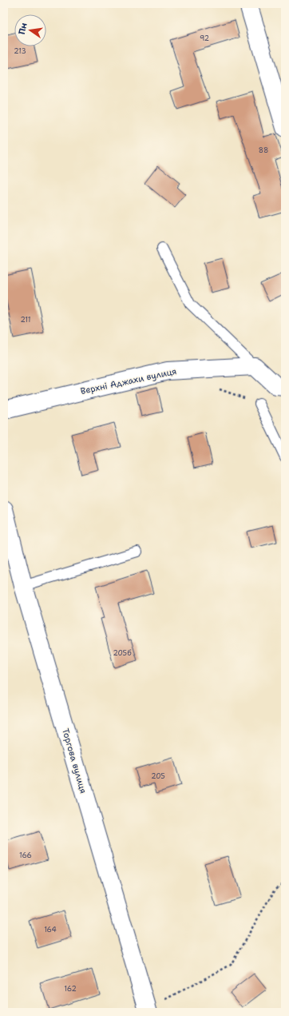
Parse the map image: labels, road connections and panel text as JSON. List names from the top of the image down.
{
  "streets": {
    "street": ["Верхні Аджахи вулиця", "Торгова вулиця"]
  },
  "house_numbers": [
    "92",
    "213",
    "88",
    "211",
    "205б",
    "205",
    "166",
    "164",
    "162"
  ],
  "north": "left"
}
